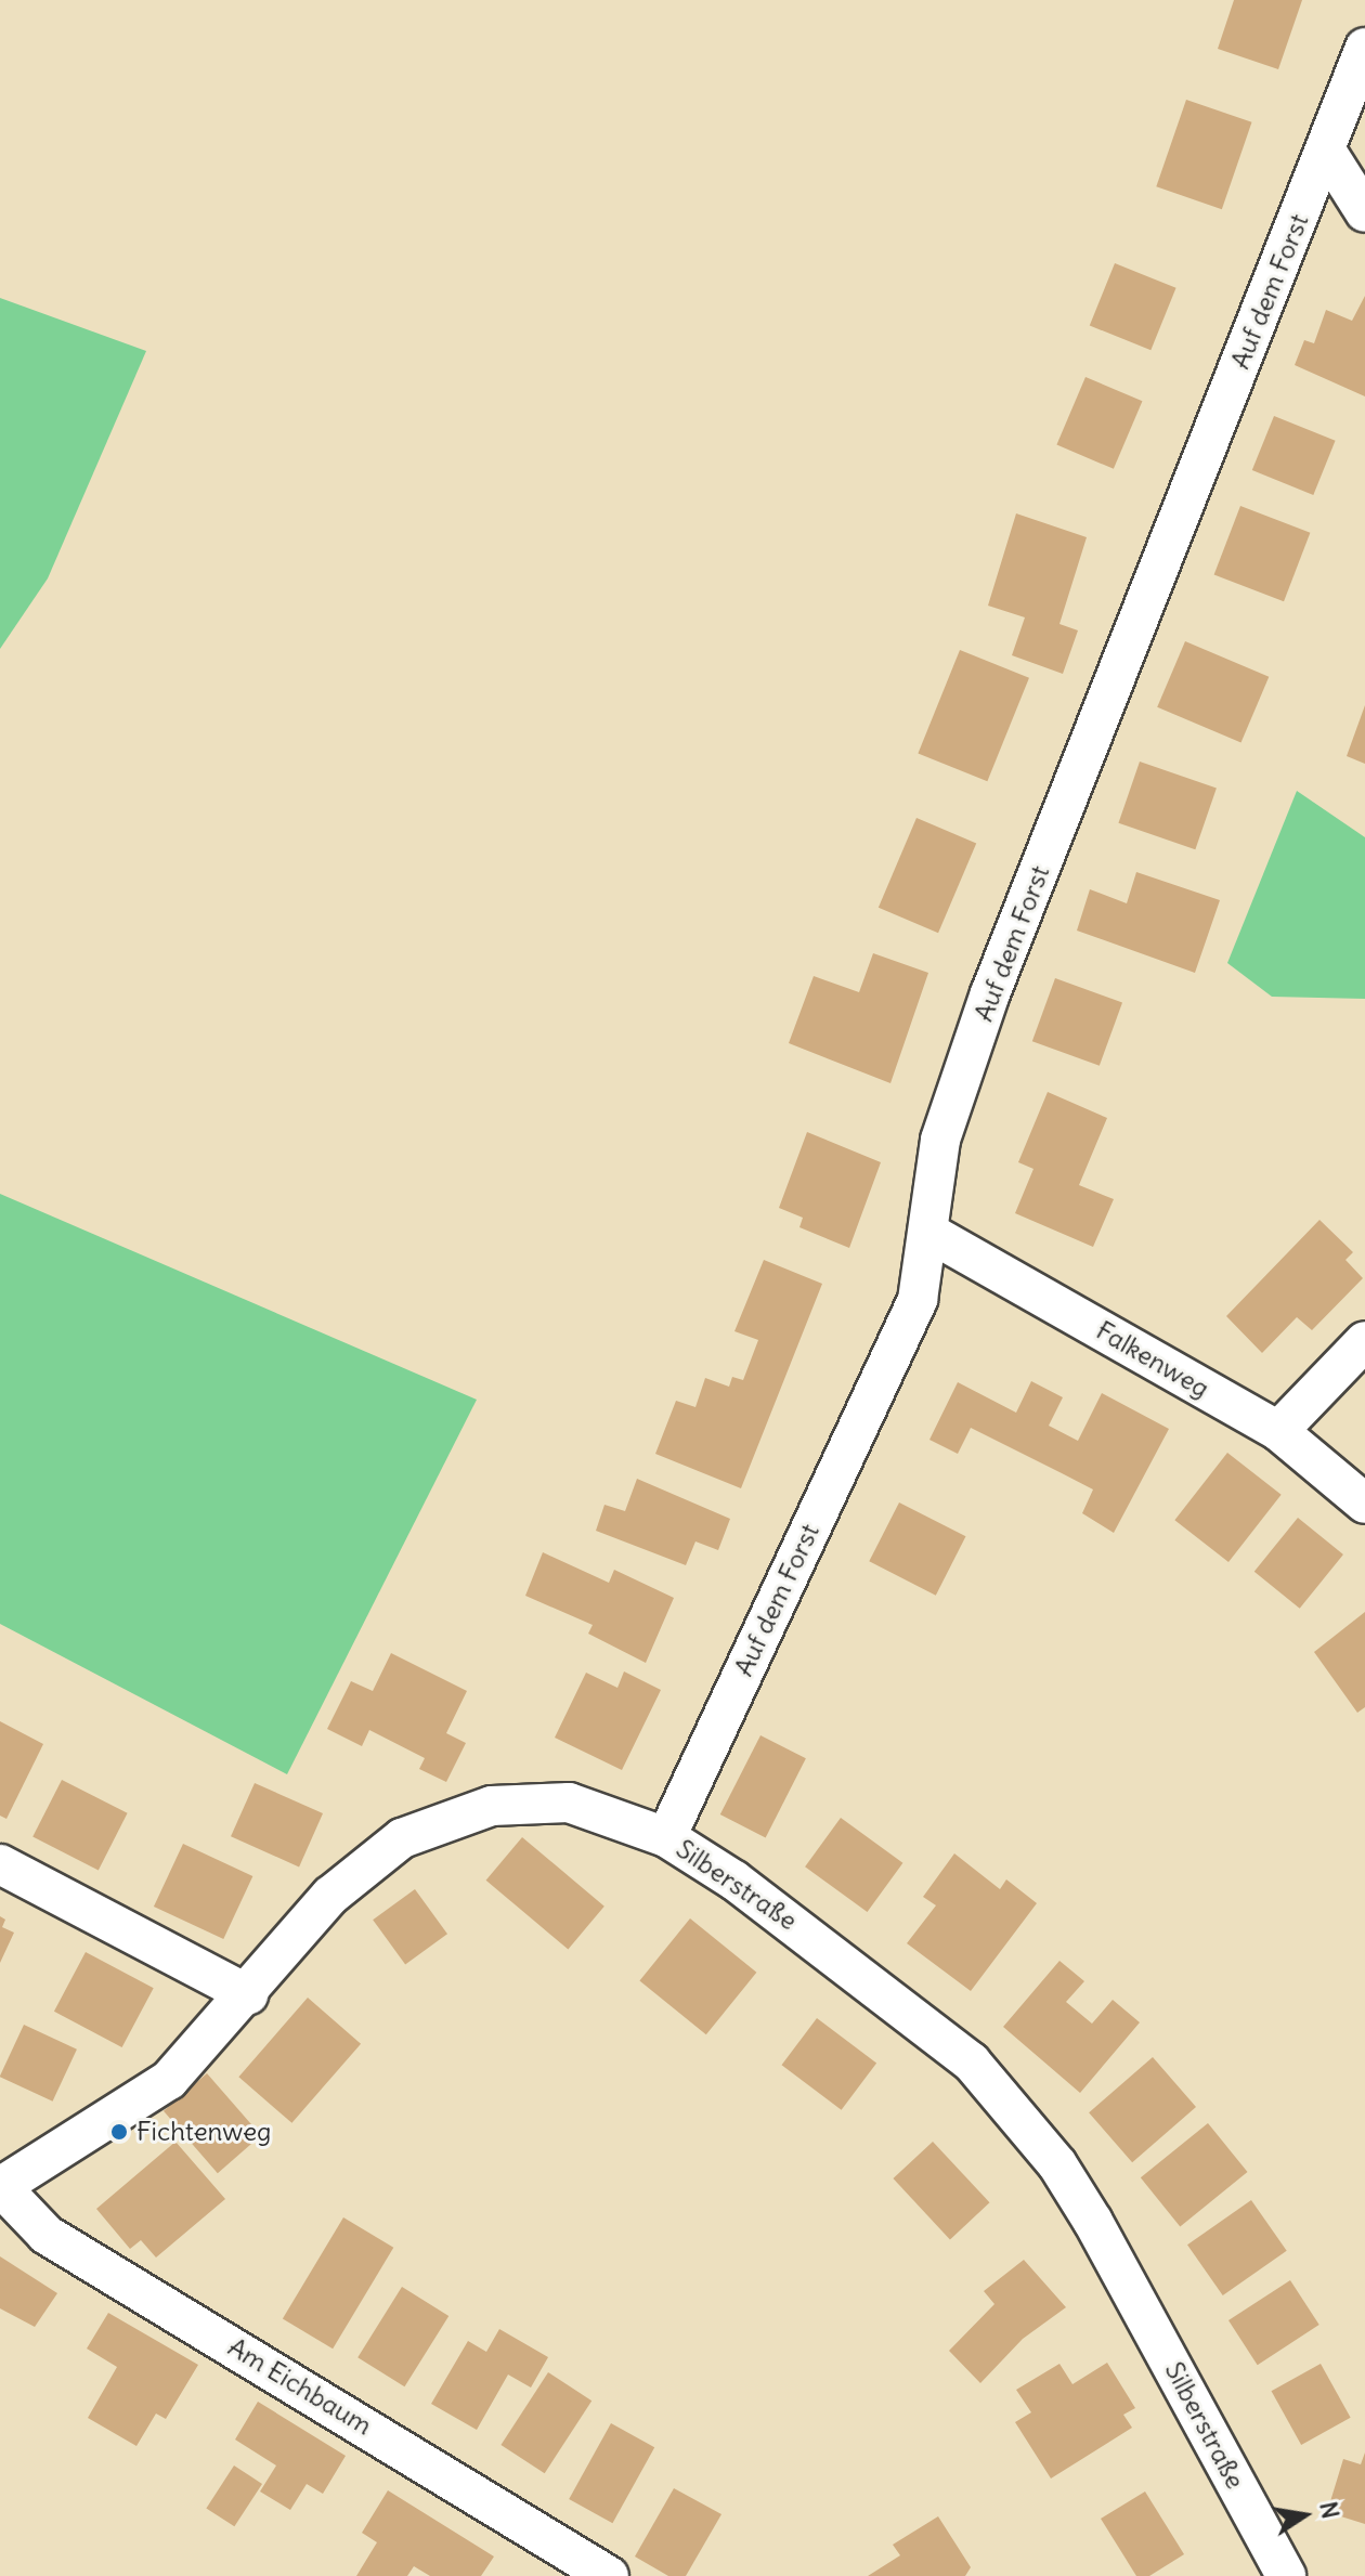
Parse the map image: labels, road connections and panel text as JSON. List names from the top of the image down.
{
  "streets": {
    "street": [
      "Auf dem Forst",
      "Falkenweg",
      "Silberstraße",
      "Am Eichbaum"
    ]
  },
  "crossings": [
    ["Auf dem Forst", "Falkenweg"],
    ["Auf dem Forst", "Silberstraße"],
    ["Silberstraße", "Am Eichbaum"]
  ],
  "places": ["Fichtenweg"],
  "north": "right"
}
